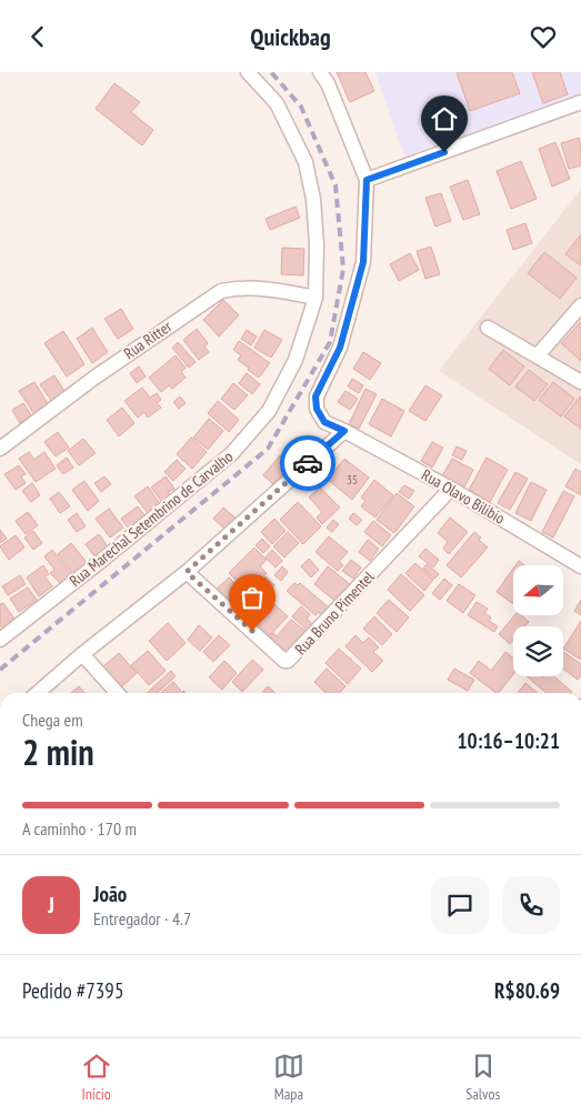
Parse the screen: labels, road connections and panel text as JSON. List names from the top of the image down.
{
  "streets": {
    "street": [
      "Rua Ritter",
      "Rua Olavo Bilibio",
      "Rua Marechal Setembrino de Carvalho",
      "Rua Bruno Pimentel"
    ]
  },
  "crossings": [
    ["Rua Ritter", "Rua Marechal Setembrino de Carvalho"],
    ["Rua Olavo Bilibio", "Rua Bruno Pimentel"]
  ],
  "house_numbers": ["35"],
  "north": "left",
  "page": {
    "header": "Quickbag",
    "heading": ["2 min", "Chega em", "10:16–10:21"],
    "panel": [
      "João",
      "Entregador · 4.7",
      "Pedido #7395",
      "R$80.69"
    ],
    "bar": "A caminho · 170 m",
    "round": "J",
    "tabs": ["Início", "Mapa", "Salvos"]
  }
}
